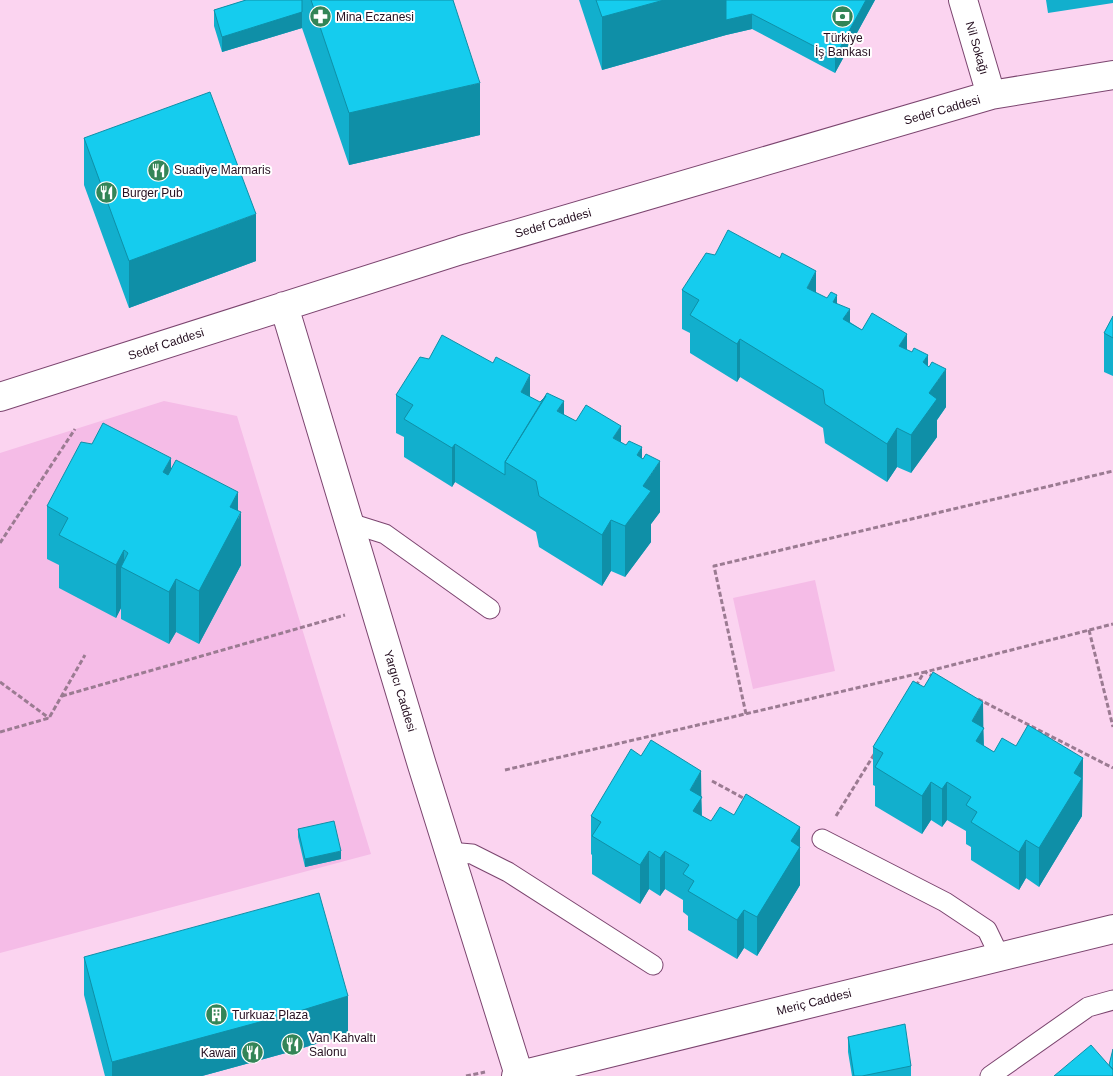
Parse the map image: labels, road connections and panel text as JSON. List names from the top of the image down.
{
  "streets": {
    "street": [
      "Nil Sokağı",
      "Sedef Caddesi",
      "Yargıcı Caddesi",
      "Meriç Caddesi"
    ]
  },
  "crossings": [
    ["Nil Sokağı", "Sedef Caddesi"],
    ["Sedef Caddesi", "Yargıcı Caddesi"],
    ["Yargıcı Caddesi", "Meriç Caddesi"]
  ],
  "places": {
    "pharmacy": ["Mina Eczanesi"],
    "bank": ["Türkiye İş Bankası"],
    "restaurant": [
      "Suadiye Marmaris",
      "Burger Pub",
      "Van Kahvaltı Salonu",
      "Kawaii"
    ],
    "building": ["Turkuaz Plaza"]
  }
}
